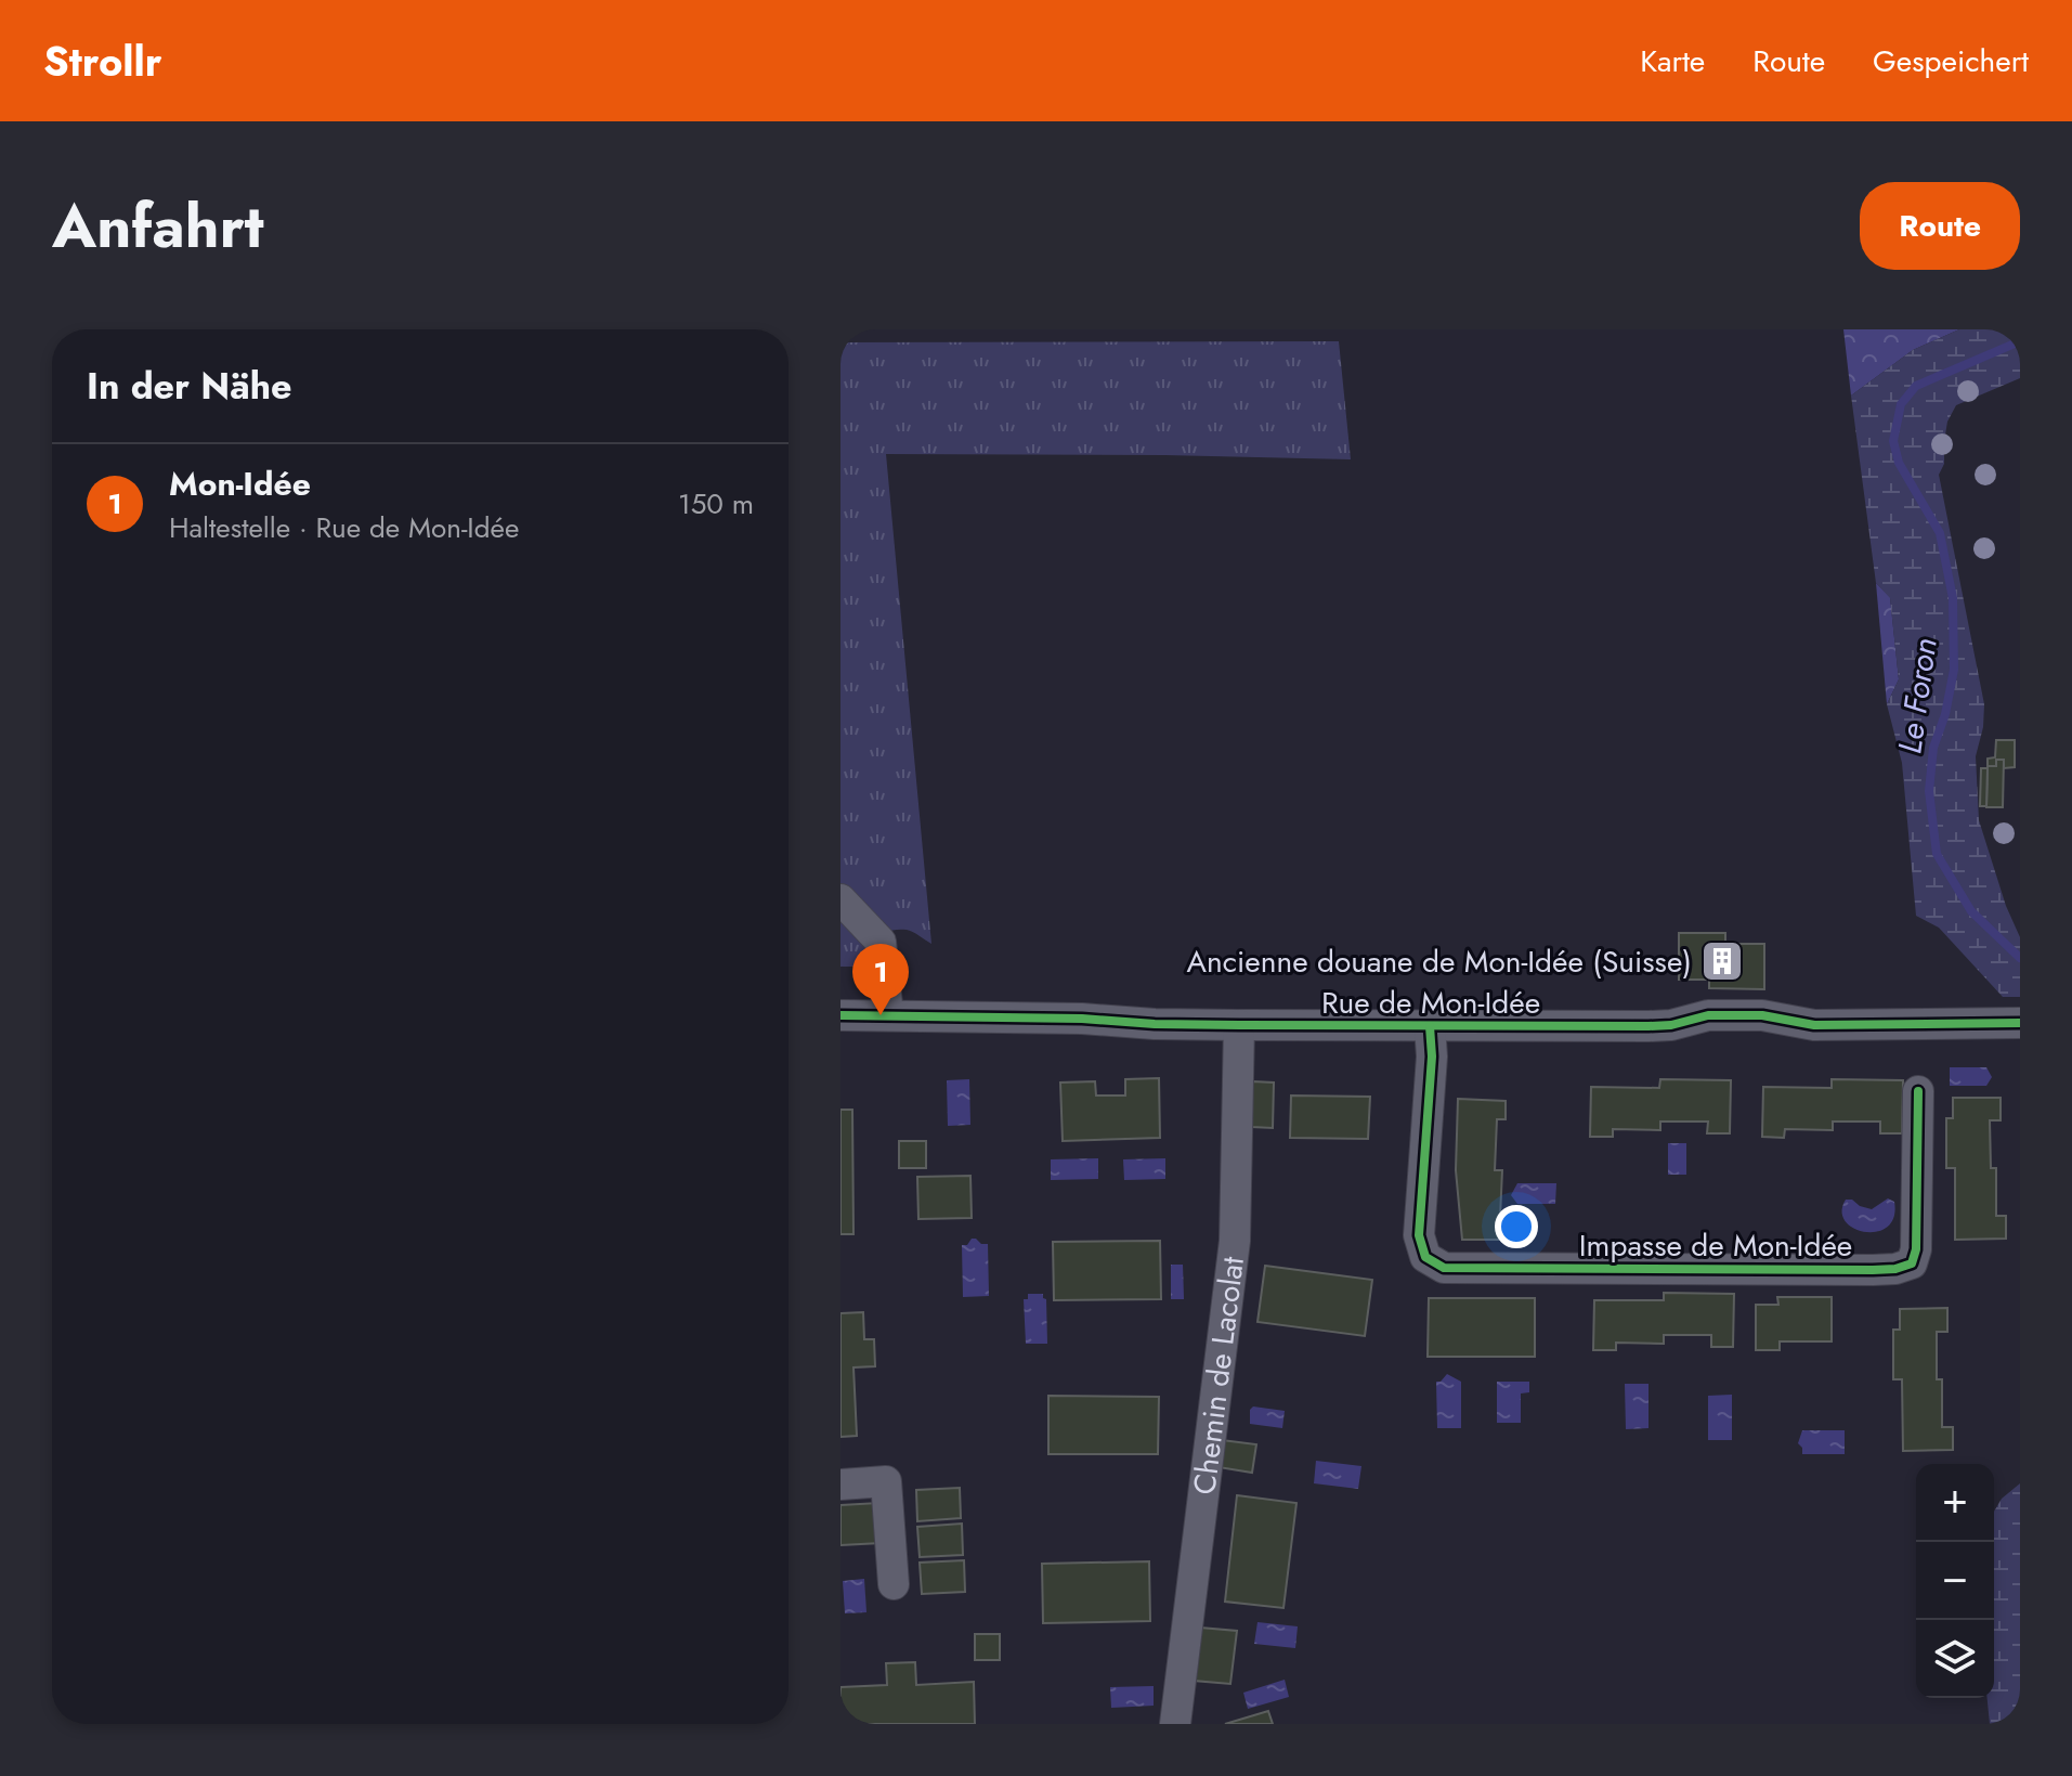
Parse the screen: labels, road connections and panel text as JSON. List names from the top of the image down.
{
  "streets": {
    "street": ["Rue de Mon-Idée", "Impasse de Mon-Idée", "Chemin de Lacolat"]
  },
  "crossings": [
    ["Rue de Mon-Idée", "Impasse de Mon-Idée"],
    ["Rue de Mon-Idée", "Chemin de Lacolat"]
  ],
  "water": ["Le Foron"],
  "places": {
    "building": ["Ancienne douane de Mon-Idée (Suisse)"]
  },
  "page": {
    "header": "Strollr",
    "nav": ["Karte", "Route", "Gespeichert"],
    "title": "Anfahrt",
    "buttons": "Route",
    "heading": "In der Nähe",
    "list": [
      {
        "mark": "1",
        "name": "Mon-Idée",
        "note": "Haltestelle · Rue de Mon-Idée",
        "value": "150 m"
      }
    ],
    "pins": "1",
    "map_buttons": ["+", "−"]
  }
}
